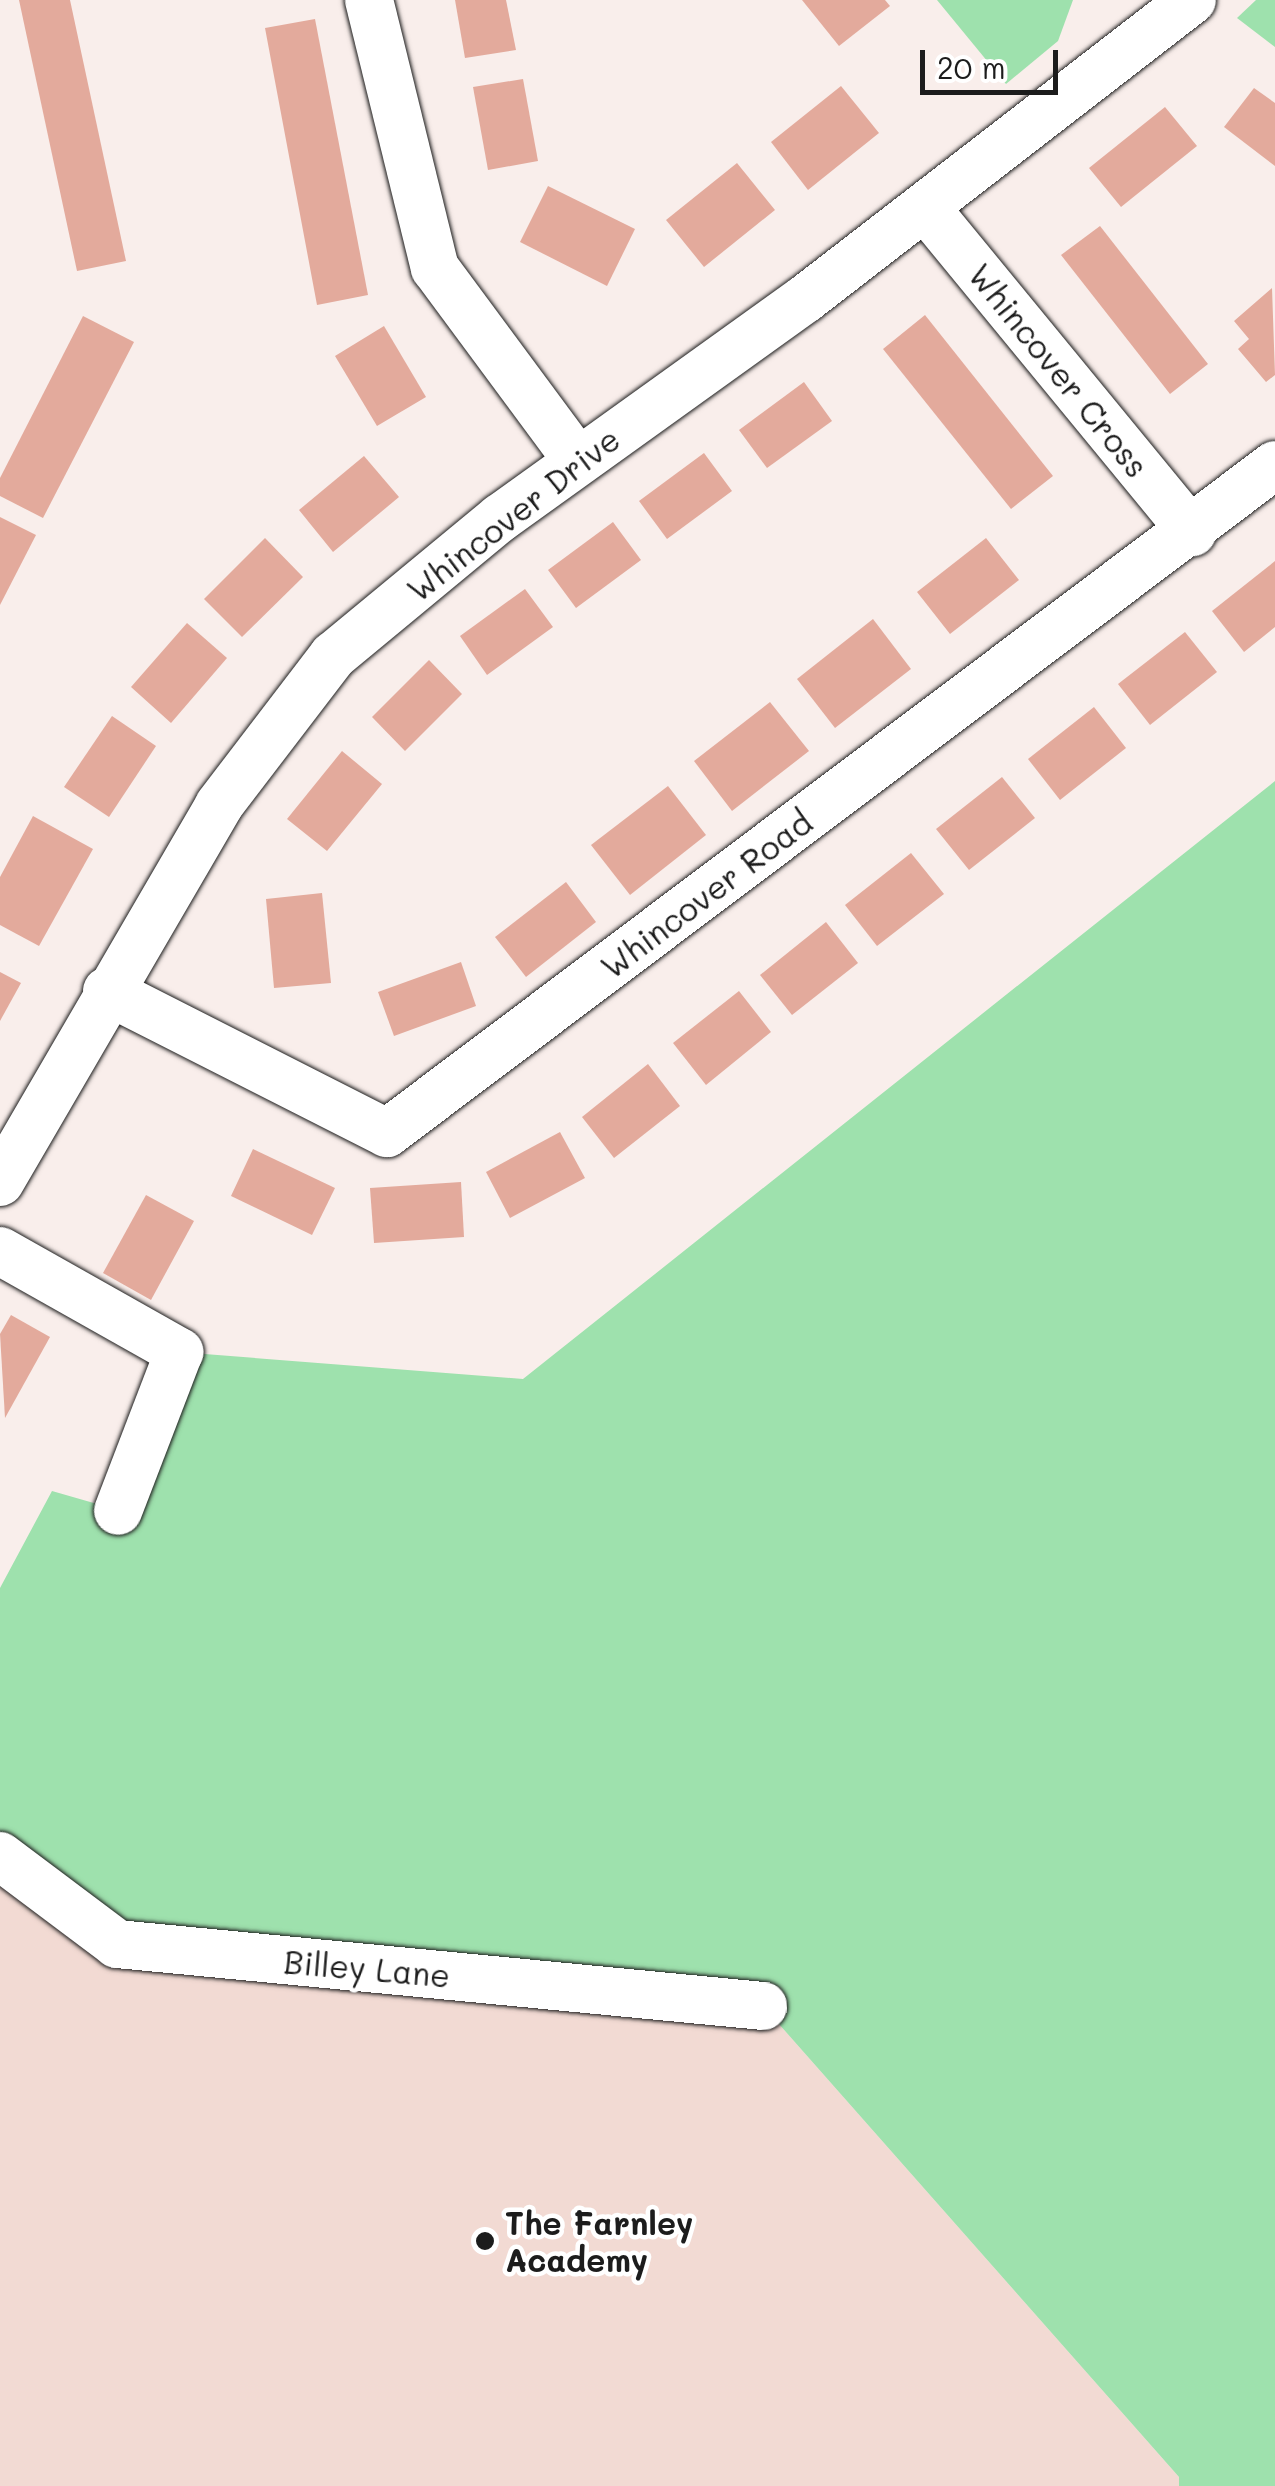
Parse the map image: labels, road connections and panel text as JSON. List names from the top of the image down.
{
  "streets": {
    "street": [
      "Whincover Cross",
      "Whincover Drive",
      "Whincover Road",
      "Billey Lane"
    ]
  },
  "crossings": [
    ["Whincover Cross", "Whincover Drive"],
    ["Whincover Cross", "Whincover Road"],
    ["Whincover Drive", "Whincover Road"]
  ],
  "places": ["The Farnley Academy"],
  "scale_bar": "20 m"
}
